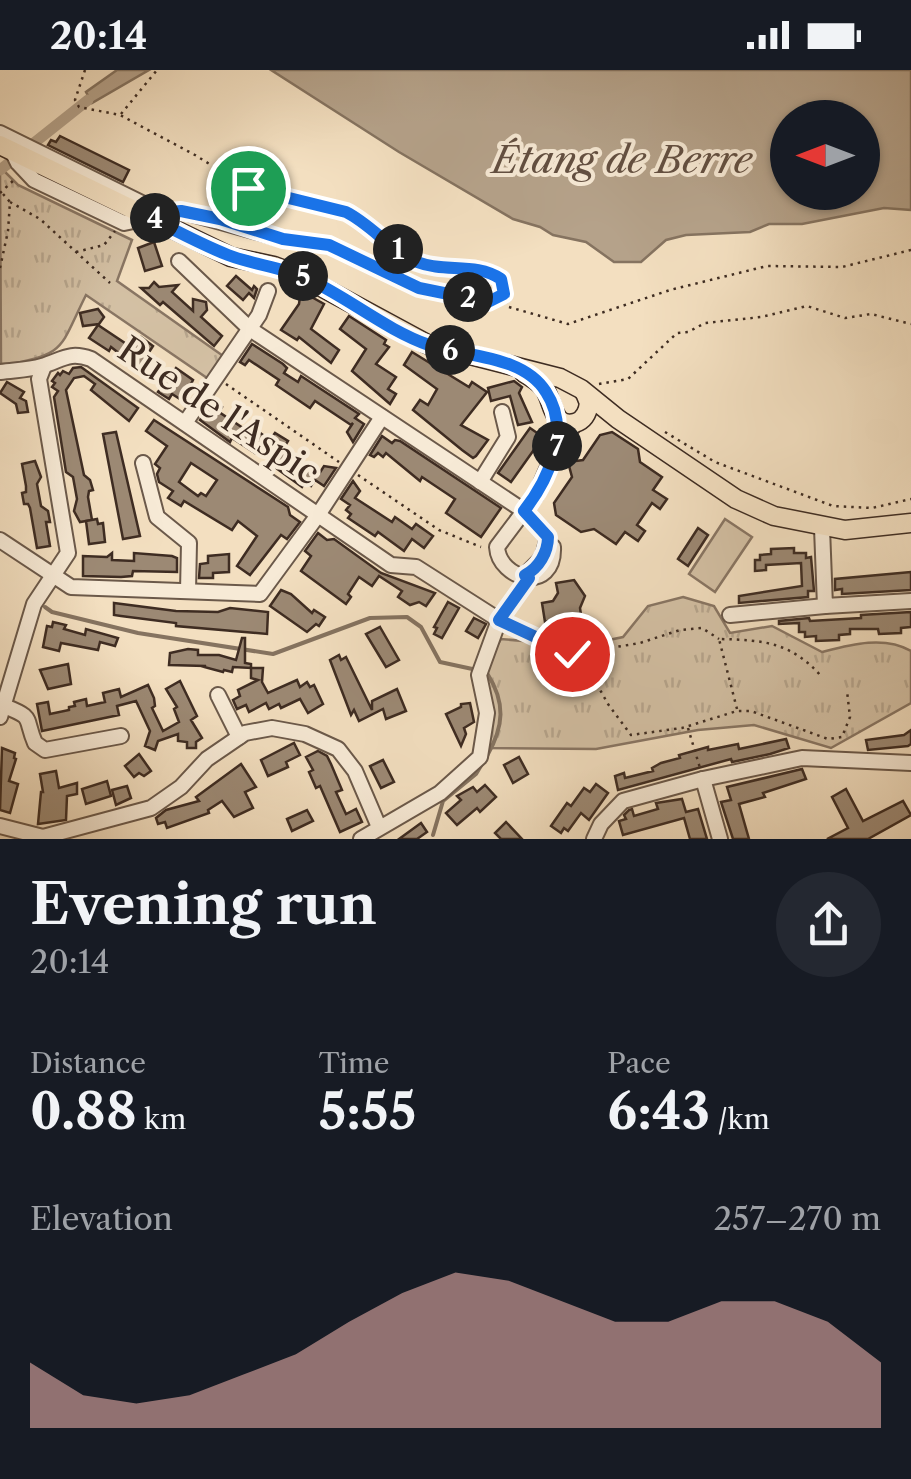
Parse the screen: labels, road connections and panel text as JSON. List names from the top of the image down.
{
  "streets": {
    "street": ["Rue de l'Aspic"]
  },
  "water": ["Étang de Berre"],
  "north": "left",
  "page": {
    "status": "20:14",
    "pins": [
      "4",
      "1",
      "5",
      "2",
      "6",
      "7"
    ],
    "heading": ["Evening run", "20:14"],
    "stats": [
      ["Distance", "0.88 km"],
      ["Time", "5:55"],
      ["Pace", "6:43 /km"]
    ],
    "chart": ["Elevation", "257–270 m"]
  }
}
